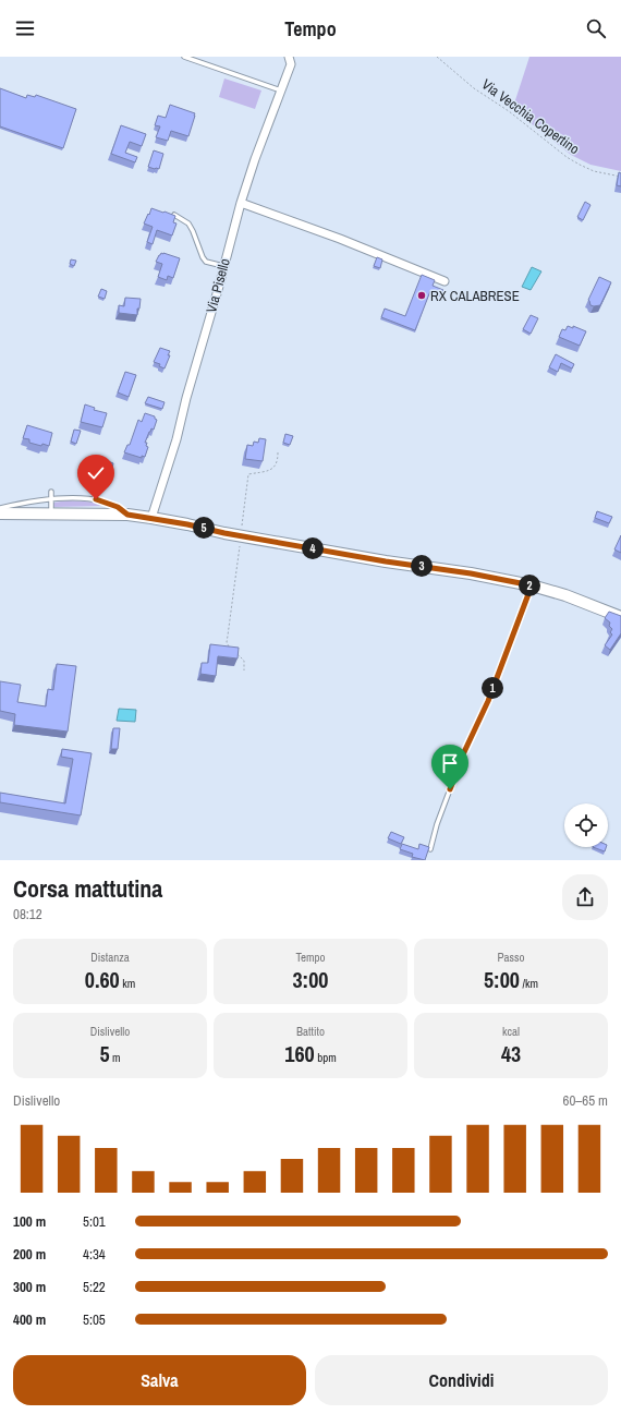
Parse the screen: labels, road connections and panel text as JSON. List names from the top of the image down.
{
  "streets": {
    "street": ["Via Pisello"],
    "path": ["Via Vecchia Copertino"]
  },
  "places": ["RX CALABRESE"],
  "page": {
    "header": "Tempo",
    "pins": [
      "5",
      "4",
      "3",
      "2",
      "1"
    ],
    "heading": ["Corsa mattutina", "08:12"],
    "stats": [
      ["Distanza", "0.60 km"],
      ["Tempo", "3:00"],
      ["Passo", "5:00 /km"],
      ["Dislivello", "5 m"],
      ["Battito", "160 bpm"],
      ["kcal", "43"]
    ],
    "chart": ["Dislivello", "60–65 m"],
    "list": [
      {
        "name": "100 m",
        "note": "5:01"
      },
      {
        "name": "200 m",
        "note": "4:34"
      },
      {
        "name": "300 m",
        "note": "5:22"
      },
      {
        "name": "400 m",
        "note": "5:05"
      }
    ],
    "buttons": ["Salva", "Condividi"]
  }
}
